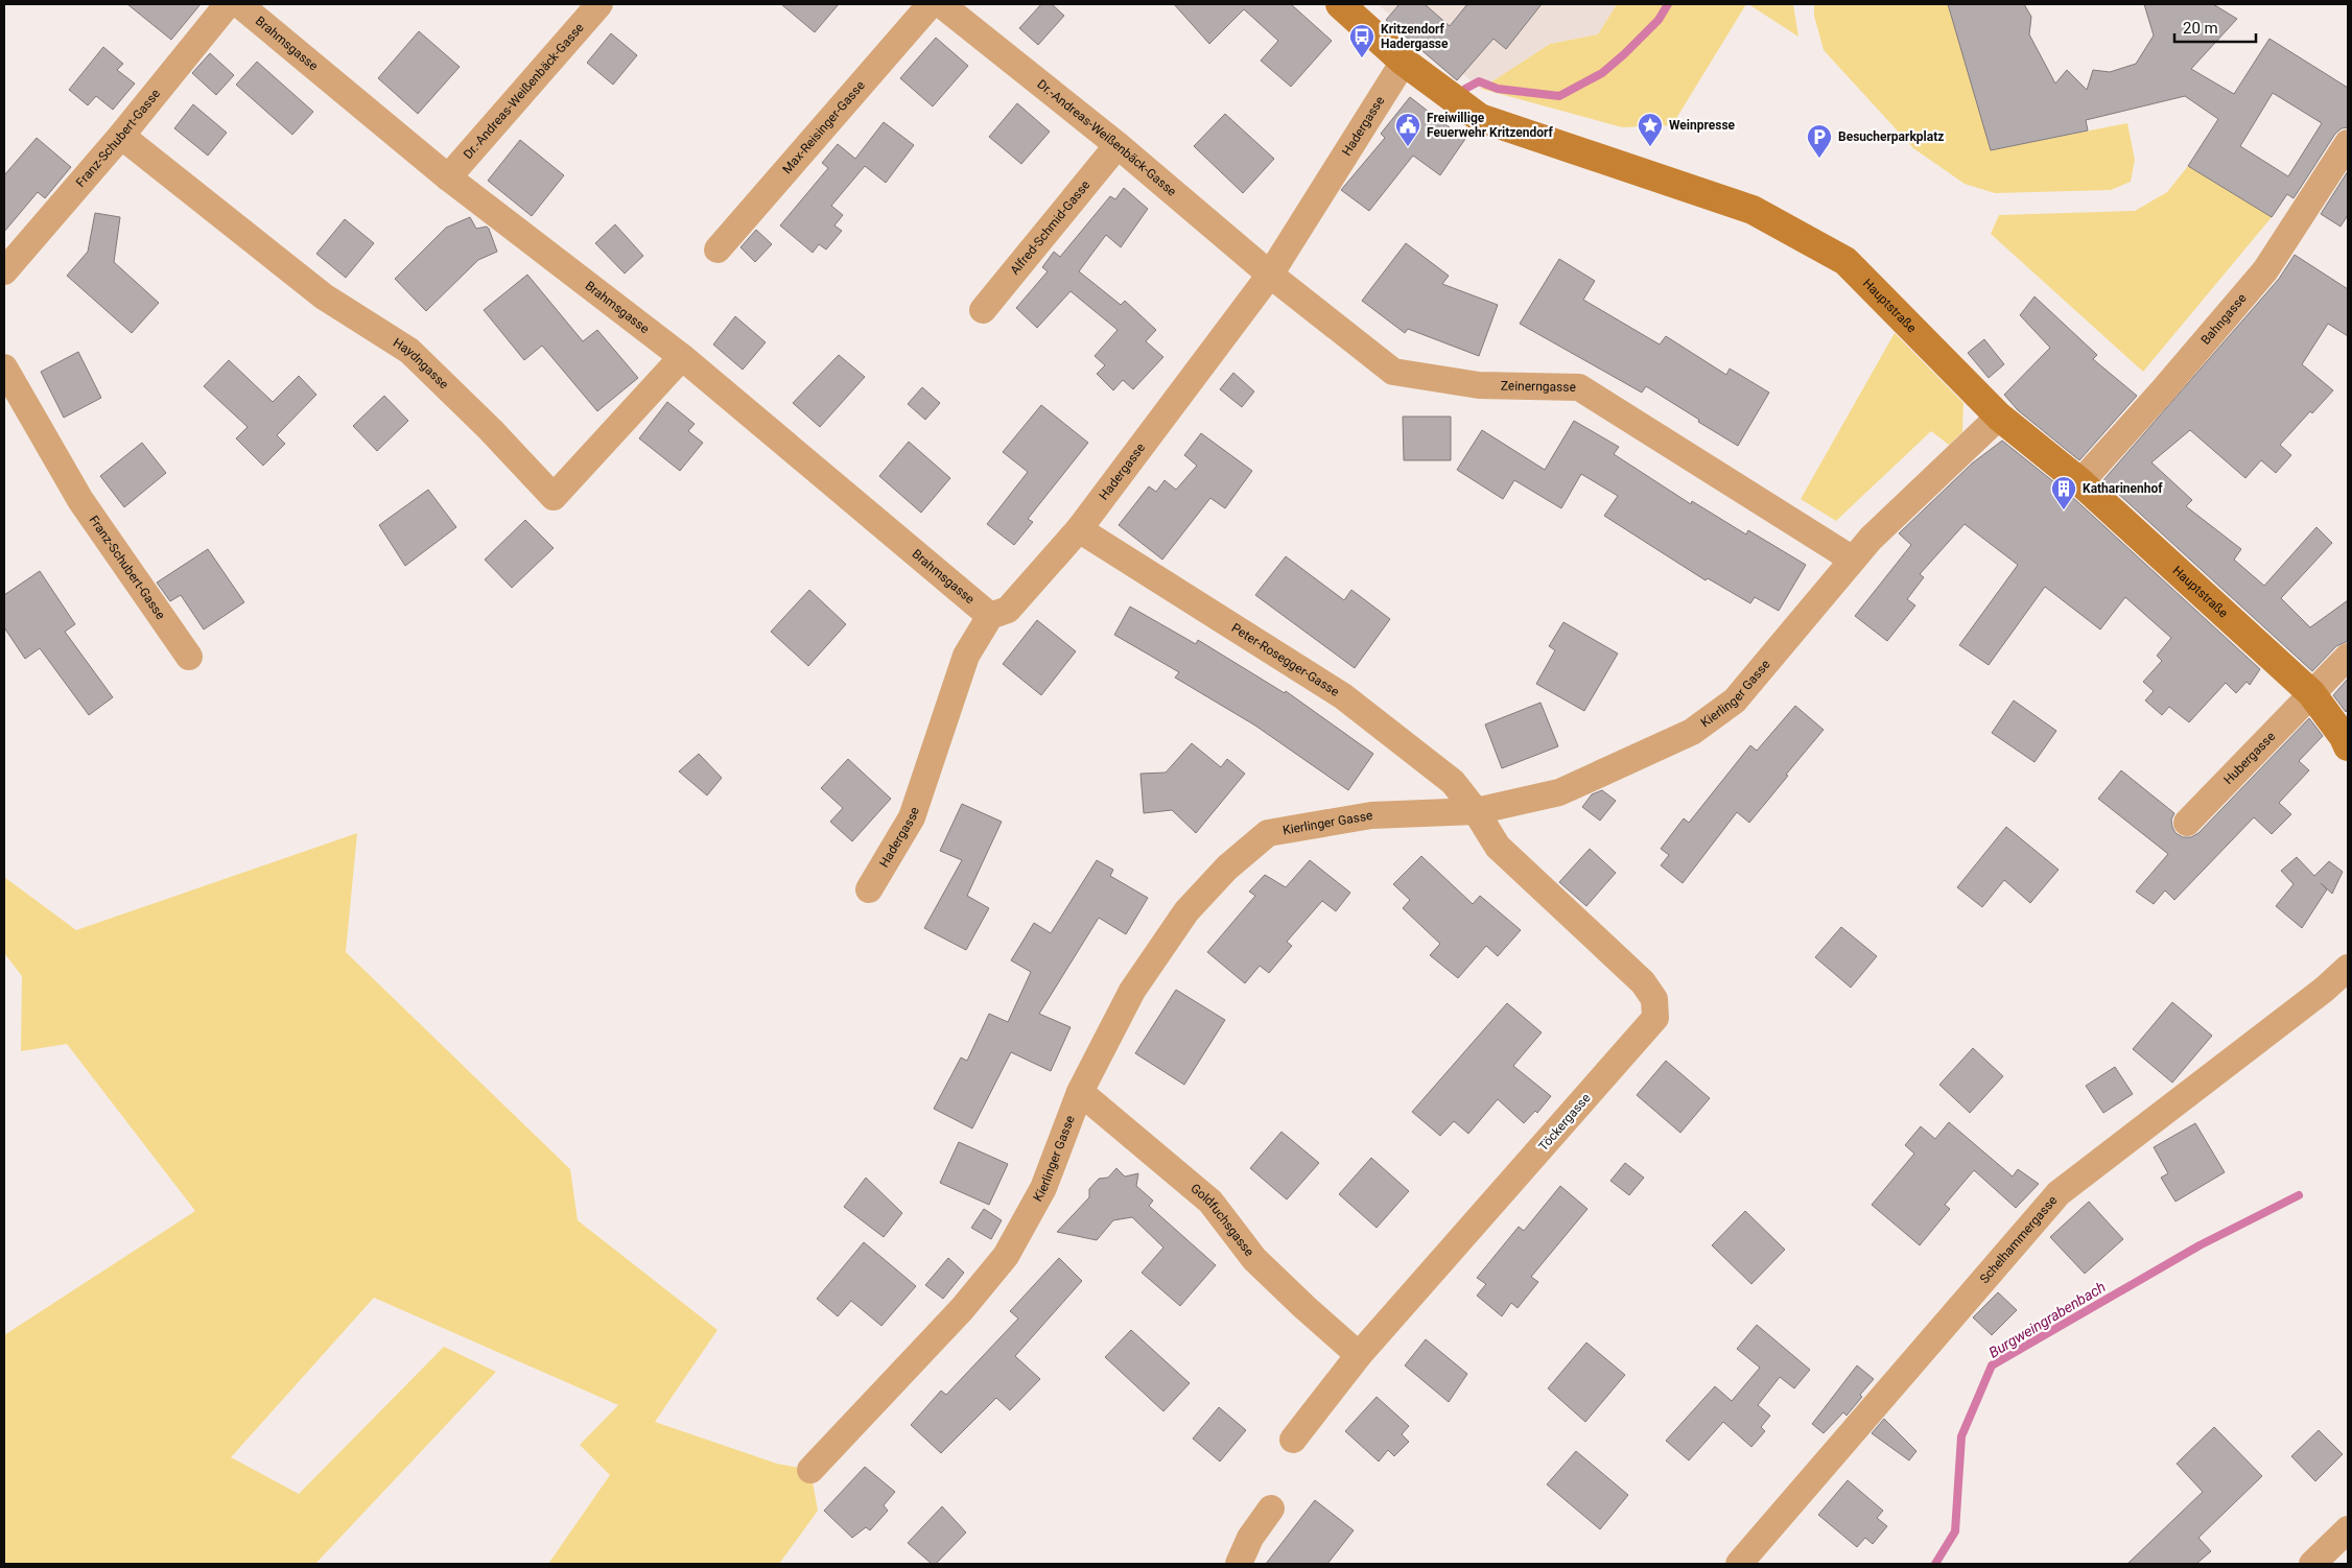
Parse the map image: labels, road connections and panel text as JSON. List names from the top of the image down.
{
  "streets": {
    "main road": ["Hauptstraße"],
    "street": [
      "Brahmsgasse",
      "Dr.-Andreas-Weißenbäck-Gasse",
      "Hadergasse",
      "Max-Reisinger-Gasse",
      "Franz-Schubert-Gasse",
      "Alfred-Schmid-Gasse",
      "Bahngasse",
      "Haydngasse",
      "Zeinerngasse",
      "Peter-Rosegger-Gasse",
      "Kierlinger Gasse",
      "Hubergasse",
      "Töckergasse",
      "Goldfuchsgasse",
      "Schelhammergasse"
    ]
  },
  "crossings": [
    ["Brahmsgasse", "Dr.-Andreas-Weißenbäck-Gasse"],
    ["Brahmsgasse", "Hadergasse"],
    ["Brahmsgasse", "Haydngasse"],
    ["Dr.-Andreas-Weißenbäck-Gasse", "Hadergasse"],
    ["Dr.-Andreas-Weißenbäck-Gasse", "Alfred-Schmid-Gasse"],
    ["Dr.-Andreas-Weißenbäck-Gasse", "Zeinerngasse"],
    ["Hadergasse", "Hauptstraße"],
    ["Hadergasse", "Zeinerngasse"],
    ["Hadergasse", "Peter-Rosegger-Gasse"],
    ["Franz-Schubert-Gasse", "Haydngasse"],
    ["Hauptstraße", "Bahngasse"],
    ["Hauptstraße", "Kierlinger Gasse"],
    ["Hauptstraße", "Hubergasse"],
    ["Zeinerngasse", "Kierlinger Gasse"],
    ["Peter-Rosegger-Gasse", "Kierlinger Gasse"],
    ["Peter-Rosegger-Gasse", "Töckergasse"],
    ["Kierlinger Gasse", "Töckergasse"],
    ["Kierlinger Gasse", "Goldfuchsgasse"],
    ["Töckergasse", "Goldfuchsgasse"]
  ],
  "water": ["Burgweingrabenbach"],
  "places": {
    "bus stop": ["Kritzendorf Hadergasse"],
    "public building": ["Freiwillige Feuerwehr Kritzendorf"],
    "place": ["Weinpresse"],
    "parking": ["Besucherparkplatz"],
    "building": ["Katharinenhof"]
  },
  "scale_bar": "20 m"
}
